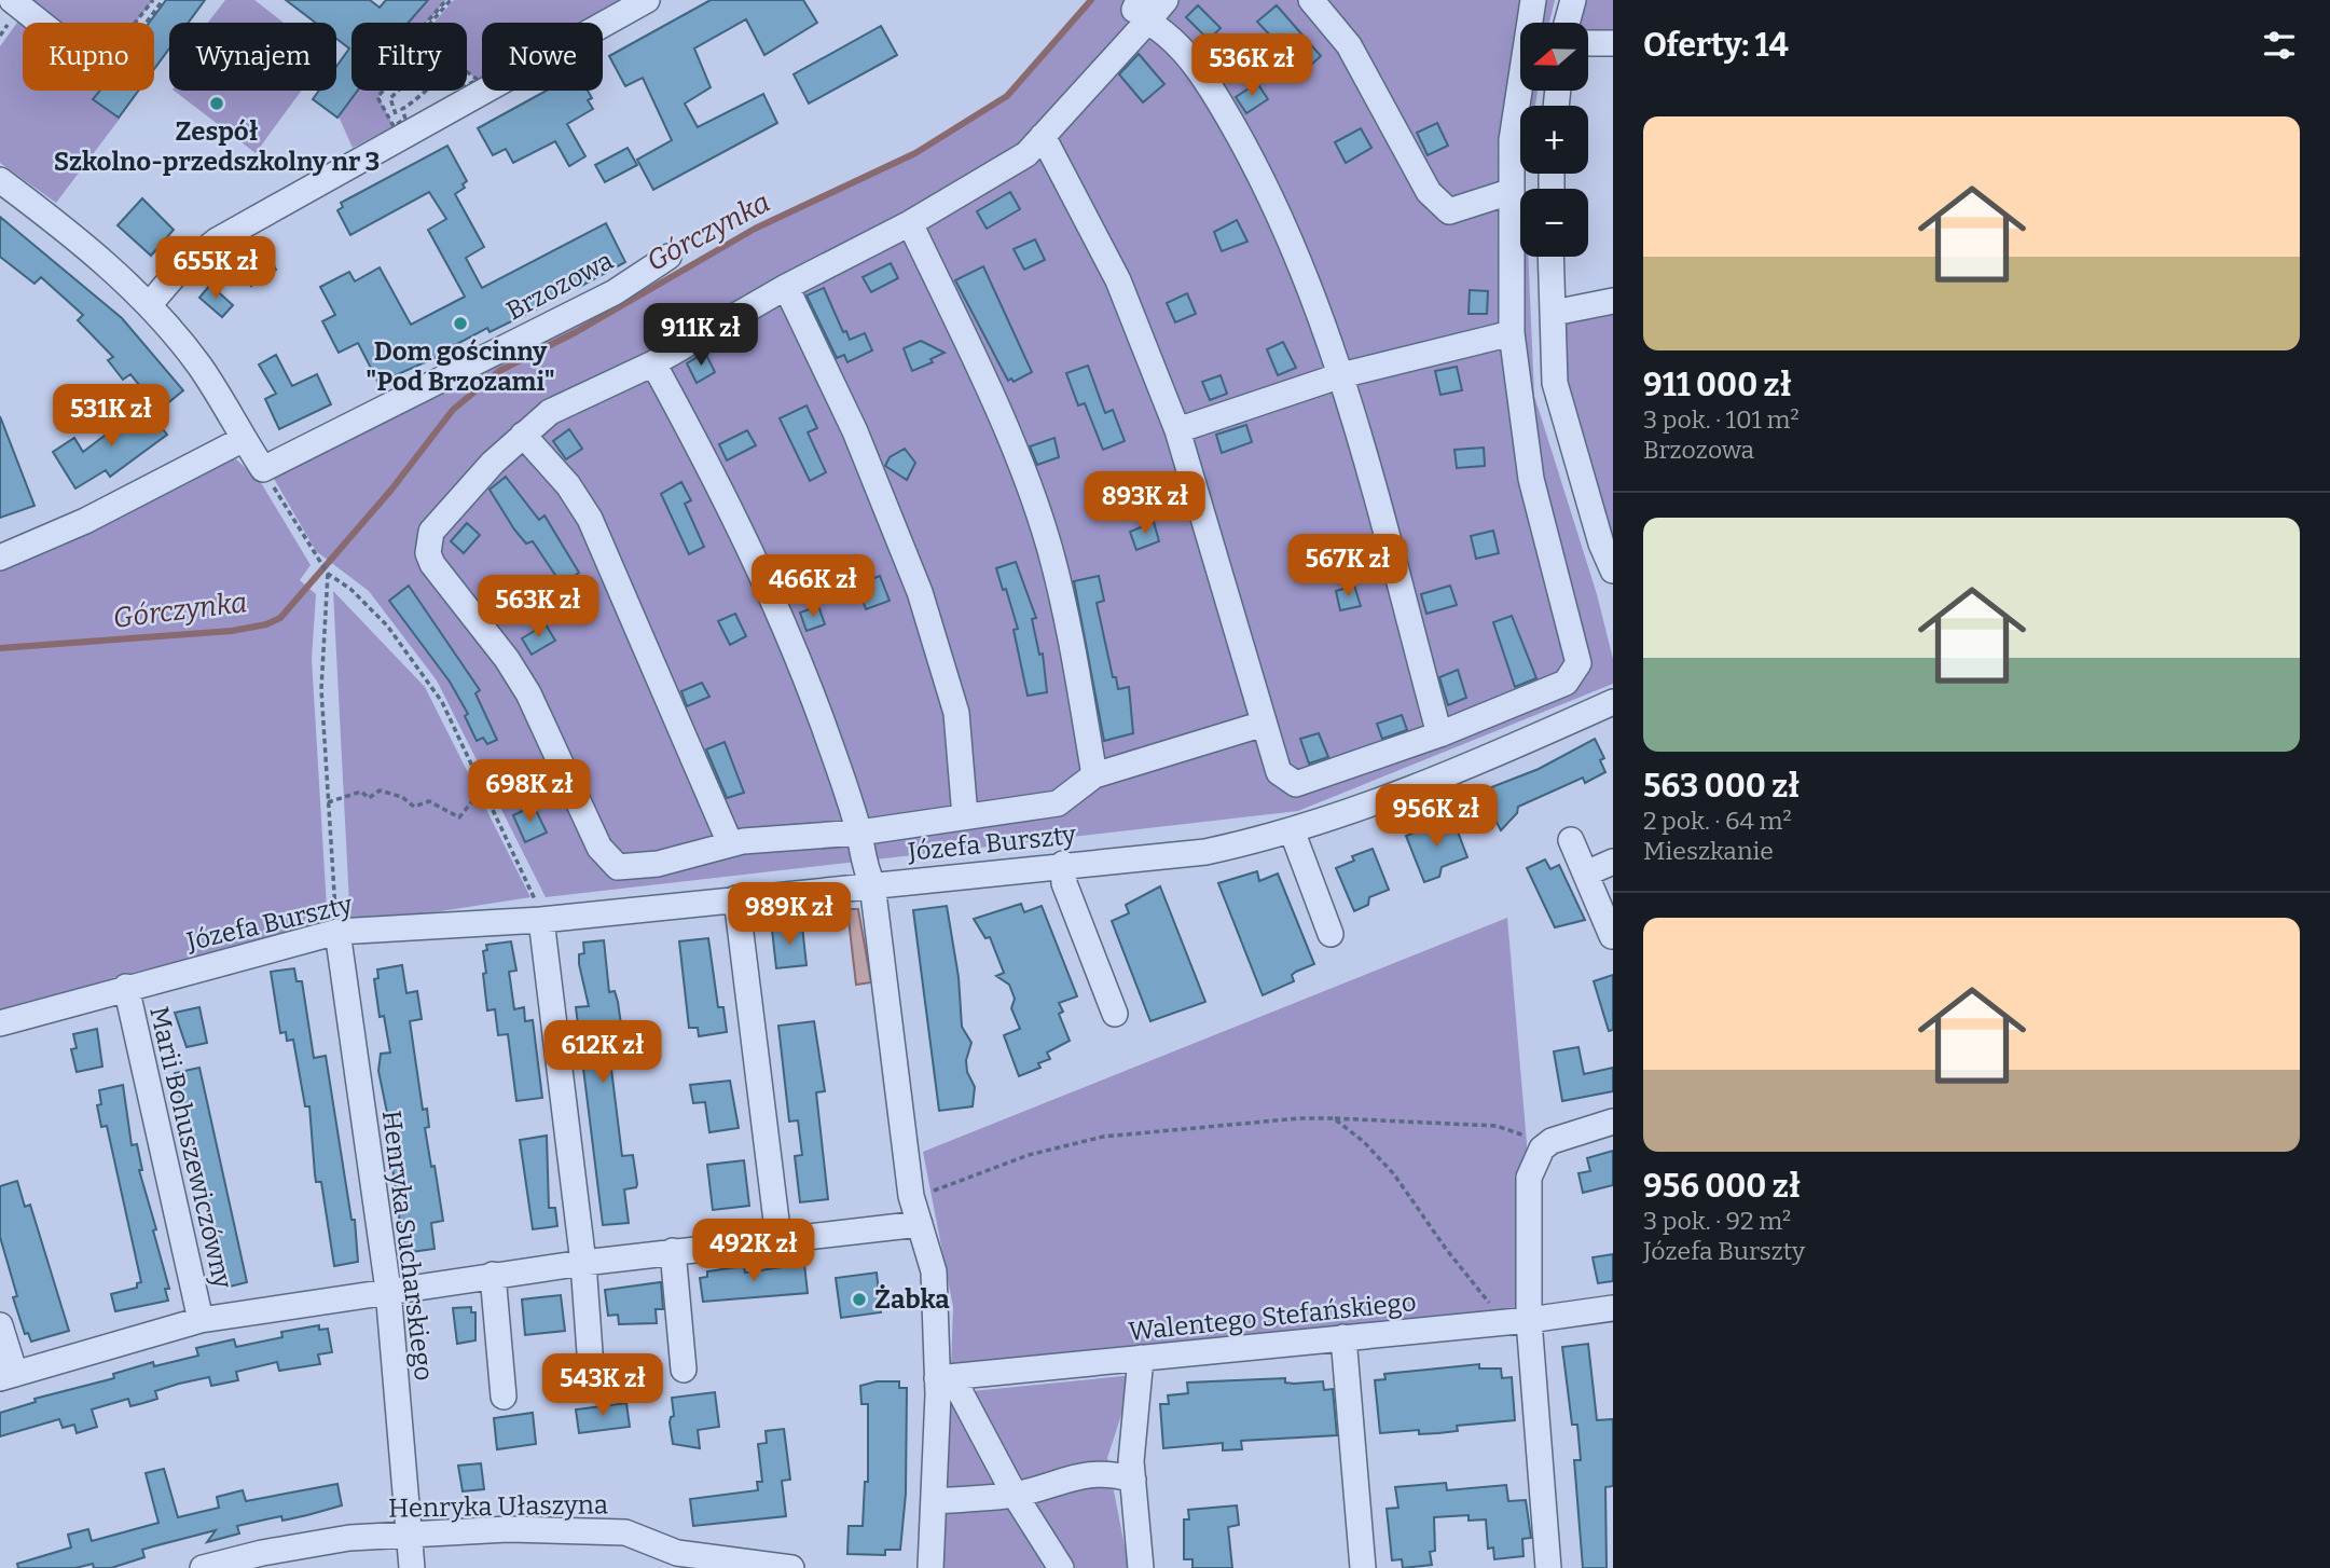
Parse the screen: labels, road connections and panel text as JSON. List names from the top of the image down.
{
  "streets": {
    "street": [
      "Brzozowa",
      "Józefa Burszty",
      "Marii Bohuszewiczówny",
      "Henryka Sucharskiego",
      "Walentego Stefańskiego",
      "Henryka Ułaszyna"
    ]
  },
  "crossings": [
    ["Józefa Burszty", "Marii Bohuszewiczówny"],
    ["Józefa Burszty", "Henryka Sucharskiego"],
    ["Henryka Sucharskiego", "Henryka Ułaszyna"]
  ],
  "water": ["Górczynka"],
  "places": ["Zespół Szkolno-przedszkolny nr 3", "Dom gościnny \"Pod Brzozami\"", "Żabka"],
  "north": "left",
  "page": {
    "heading": "Oferty: 14",
    "map_buttons": ["+", "−"],
    "chip": [
      "Kupno",
      "Wynajem",
      "Filtry",
      "Nowe"
    ],
    "price": [
      "536K zł",
      "655K zł",
      "911K zł",
      "531K zł",
      "893K zł",
      "567K zł",
      "466K zł",
      "563K zł",
      "698K zł",
      "956K zł",
      "989K zł",
      "612K zł",
      "492K zł",
      "543K zł"
    ],
    "list": [
      {
        "name": "911 000 zł",
        "note": "3 pok. · 101 m² · Brzozowa"
      },
      {
        "name": "563 000 zł",
        "note": "2 pok. · 64 m² · Mieszkanie"
      },
      {
        "name": "956 000 zł",
        "note": "3 pok. · 92 m² · Józefa Burszty"
      }
    ]
  }
}
